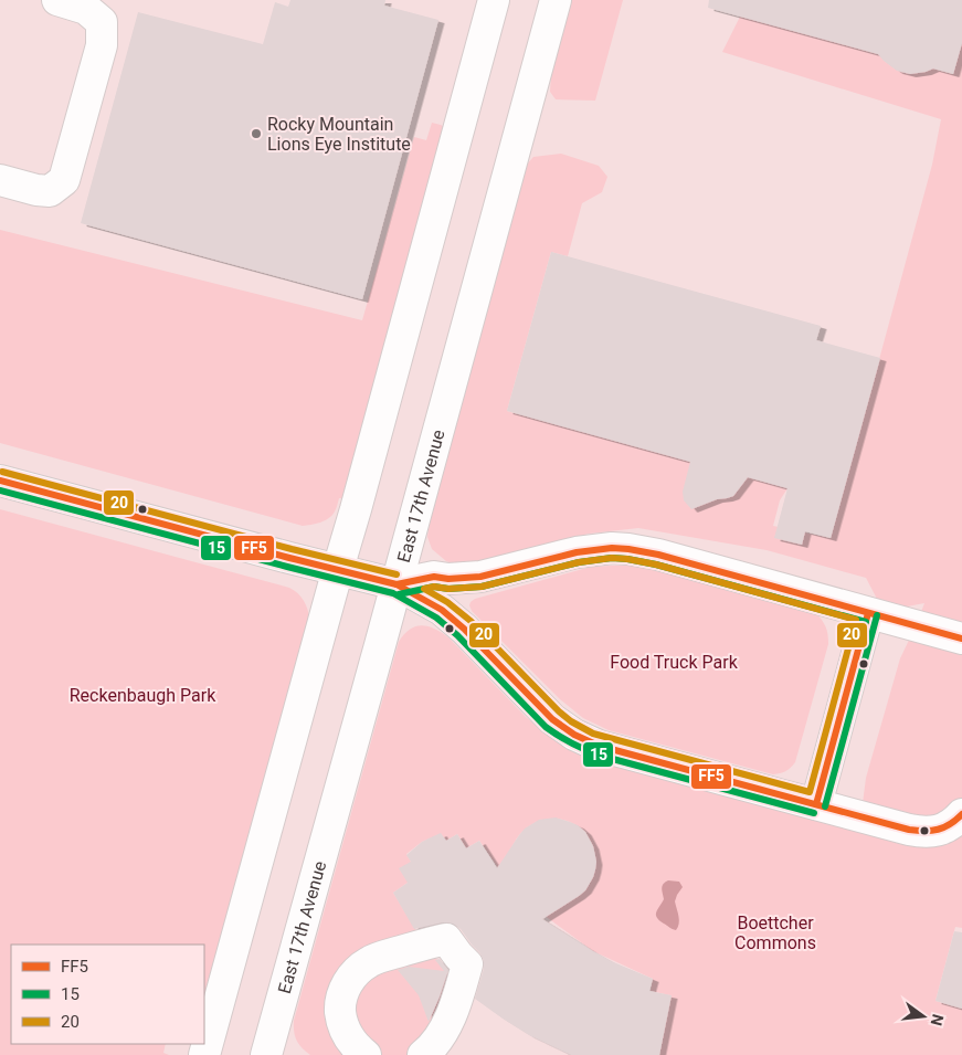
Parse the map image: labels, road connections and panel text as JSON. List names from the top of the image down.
{
  "streets": {
    "street": ["East 17th Avenue"]
  },
  "parks": ["Food Truck Park", "Reckenbaugh Park", "Boettcher Commons"],
  "places": ["Rocky Mountain Lions Eye Institute"],
  "lines": ["transit line 20", "transit line FF5", "transit line 15"],
  "legend": ["FF5", "15", "20"],
  "north": "right"
}
